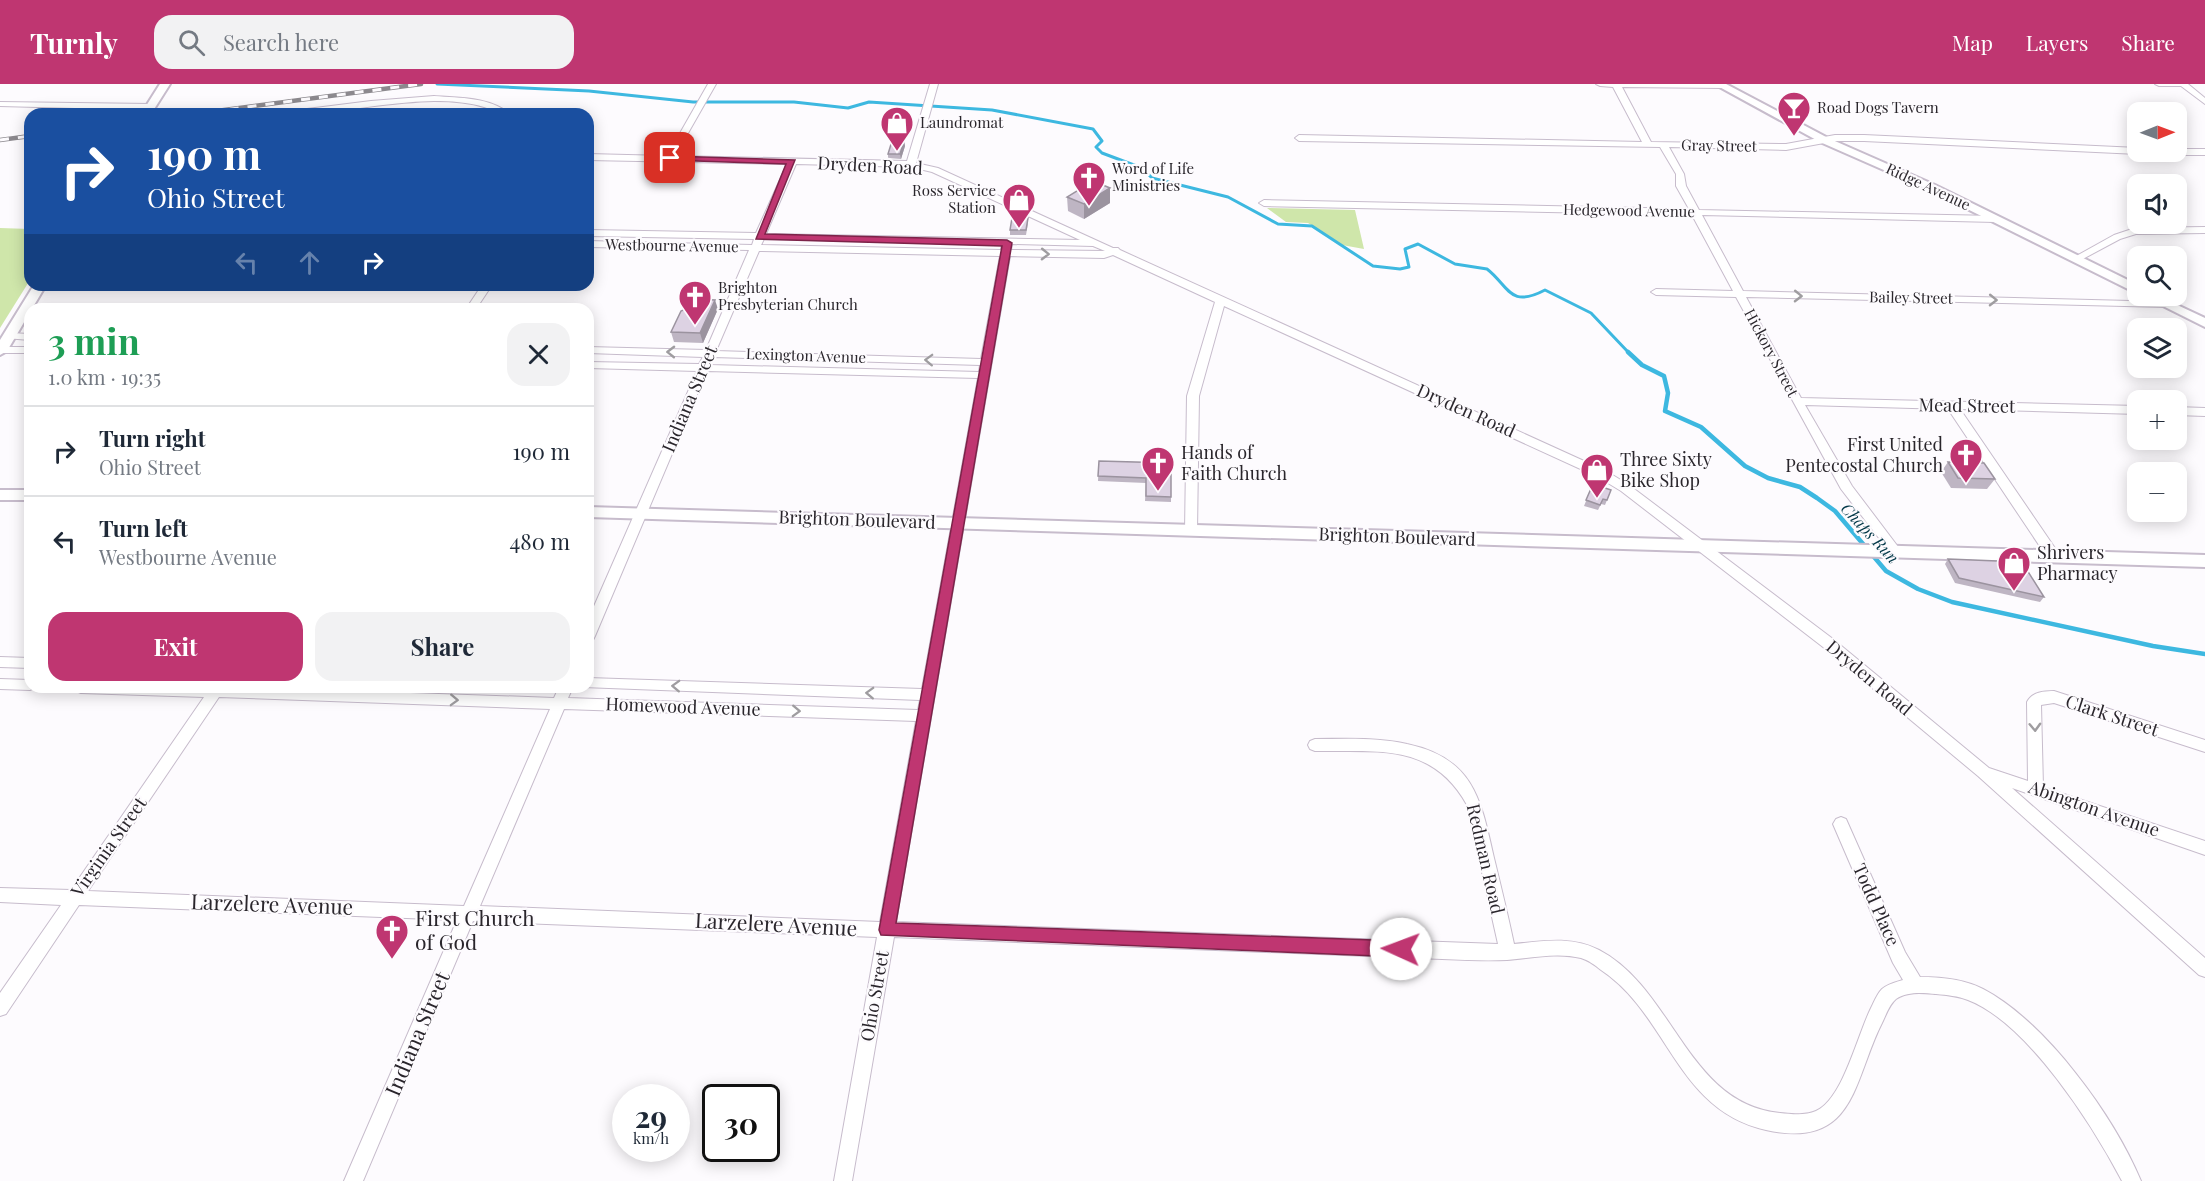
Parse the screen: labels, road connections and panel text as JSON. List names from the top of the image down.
{
  "streets": {
    "street": [
      "Gray Street",
      "Dryden Road",
      "Ridge Avenue",
      "Hedgewood Avenue",
      "Westbourne Avenue",
      "Bailey Street",
      "Hickory Street",
      "Lexington Avenue",
      "Indiana Street",
      "Mead Street",
      "Brighton Boulevard",
      "Homewood Avenue",
      "Clark Street",
      "Abington Avenue",
      "Virginia Street",
      "Redman Road",
      "Larzelere Avenue",
      "Todd Place",
      "Ohio Street"
    ]
  },
  "crossings": [
    ["Gray Street", "Ridge Avenue"],
    ["Gray Street", "Hickory Street"],
    ["Dryden Road", "Westbourne Avenue"],
    ["Dryden Road", "Indiana Street"],
    ["Dryden Road", "Brighton Boulevard"],
    ["Dryden Road", "Abington Avenue"],
    ["Ridge Avenue", "Hedgewood Avenue"],
    ["Hedgewood Avenue", "Hickory Street"],
    ["Westbourne Avenue", "Indiana Street"],
    ["Westbourne Avenue", "Ohio Street"],
    ["Bailey Street", "Hickory Street"],
    ["Hickory Street", "Mead Street"],
    ["Hickory Street", "Brighton Boulevard"],
    ["Lexington Avenue", "Indiana Street"],
    ["Lexington Avenue", "Ohio Street"],
    ["Indiana Street", "Brighton Boulevard"],
    ["Indiana Street", "Homewood Avenue"],
    ["Indiana Street", "Larzelere Avenue"],
    ["Brighton Boulevard", "Ohio Street"],
    ["Homewood Avenue", "Ohio Street"],
    ["Clark Street", "Abington Avenue"],
    ["Virginia Street", "Larzelere Avenue"],
    ["Redman Road", "Larzelere Avenue"],
    ["Larzelere Avenue", "Todd Place"],
    ["Larzelere Avenue", "Ohio Street"]
  ],
  "one_way": ["Bailey Street"],
  "water": ["Chaps Run"],
  "places": {
    "bar": ["Road Dogs Tavern"],
    "shop": [
      "Laundromat",
      "Ross Service Station",
      "Three Sixty Bike Shop",
      "Shrivers Pharmacy"
    ],
    "church": [
      "Word of Life Ministries",
      "Brighton Presbyterian Church",
      "First United Pentecostal Church",
      "Hands of Faith Church",
      "First Church of God"
    ]
  },
  "north": "right",
  "page": {
    "header": "Turnly",
    "search": "Search here",
    "nav": ["Map", "Layers", "Share"],
    "map_buttons": ["+", "−"],
    "turn": ["190 m", "Ohio Street"],
    "heading": ["3 min", "1.0 km · 19:35"],
    "list": [
      {
        "name": "Turn right",
        "note": "Ohio Street",
        "value": "190 m"
      },
      {
        "name": "Turn left",
        "note": "Westbourne Avenue",
        "value": "480 m"
      }
    ],
    "buttons": ["Exit", "Share"],
    "speed": "29 km/h",
    "limit": "30"
  }
}
